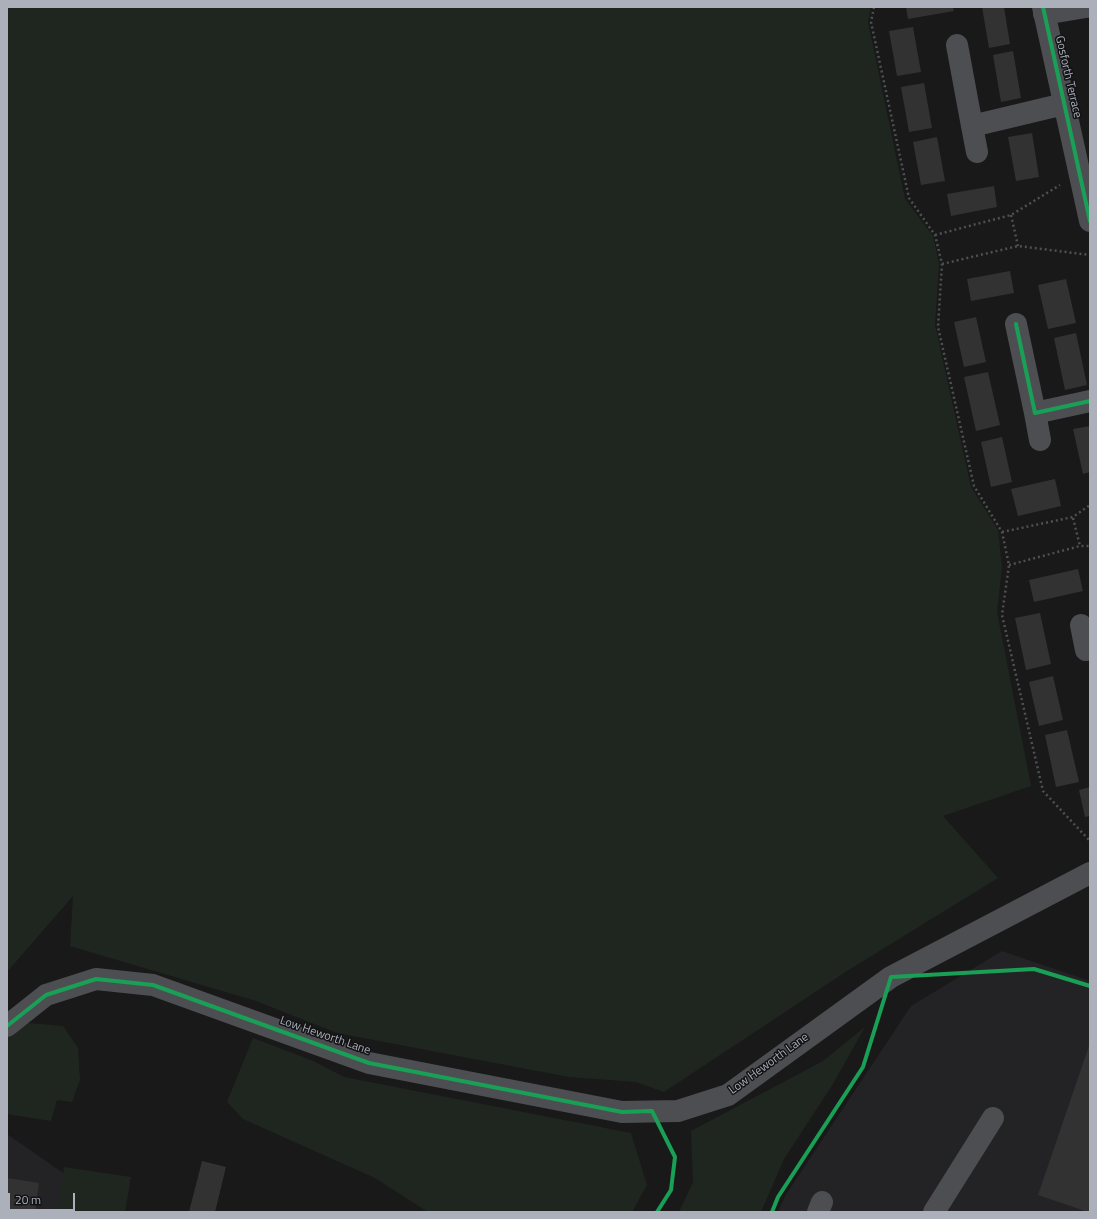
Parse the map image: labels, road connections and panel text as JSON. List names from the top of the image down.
{
  "streets": {
    "street": ["Gosforth Terrace", "Low Heworth Lane"]
  },
  "scale_bar": "20 m"
}
